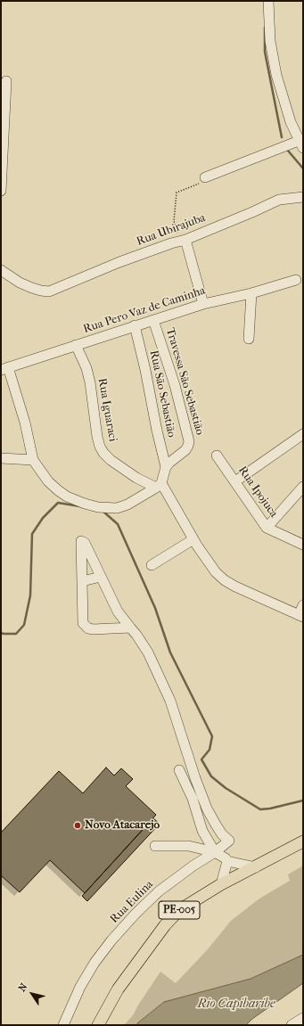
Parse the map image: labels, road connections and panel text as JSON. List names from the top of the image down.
{
  "streets": {
    "main road": ["PE-005"],
    "street": [
      "Rua Ubirajuba",
      "Rua Pero Vaz de Caminha",
      "Travessa São Sebastião",
      "Rua São Sebastião",
      "Rua Iguaraci",
      "Rua Ipojuca",
      "Rua Eulina"
    ]
  },
  "crossings": [
    ["Rua Pero Vaz de Caminha", "Travessa São Sebastião"],
    ["Rua Pero Vaz de Caminha", "Rua São Sebastião"],
    ["Rua Pero Vaz de Caminha", "Rua Iguaraci"],
    ["Travessa São Sebastião", "Rua São Sebastião"]
  ],
  "water": ["Rio Capibaribe"],
  "places": ["Novo Atacarejo"],
  "north": "top left"
}
